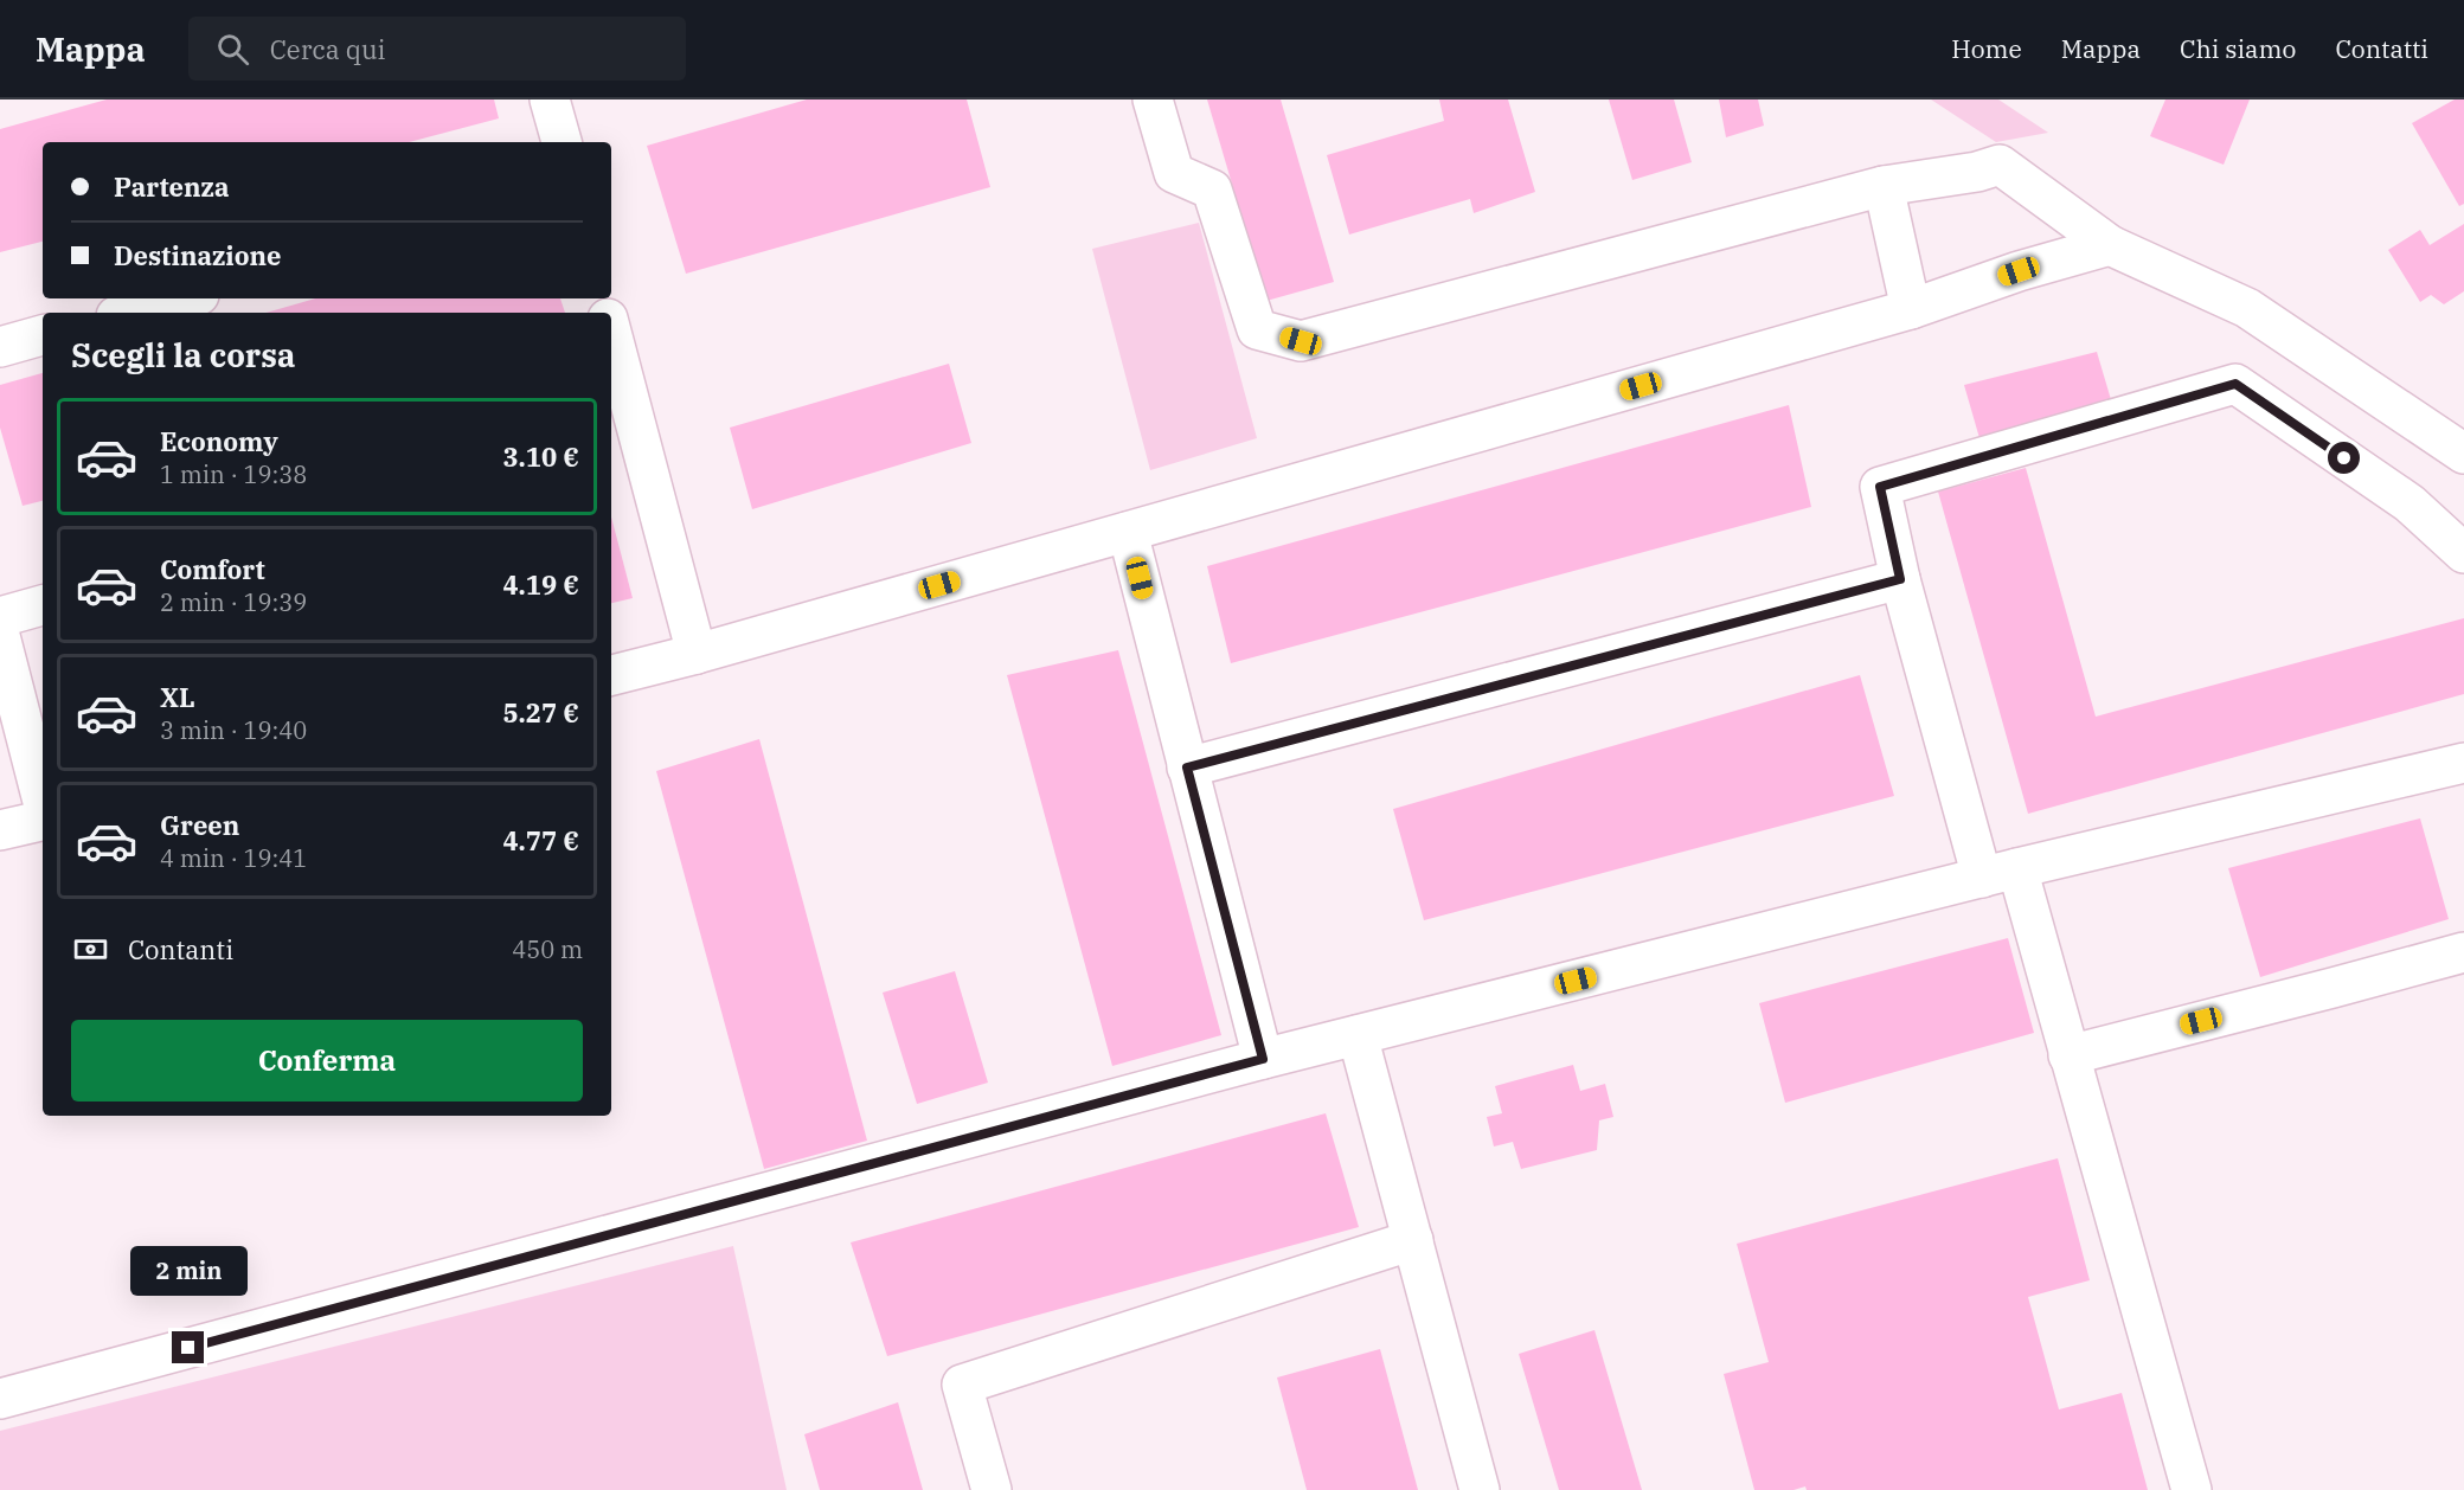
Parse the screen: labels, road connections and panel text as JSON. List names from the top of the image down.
{
  "page": {
    "header": "Mappa",
    "search": "Cerca qui",
    "nav": [
      "Home",
      "Mappa",
      "Chi siamo",
      "Contatti"
    ],
    "banner": ["Partenza", "Destinazione"],
    "heading": "Scegli la corsa",
    "list": [
      {
        "name": "Economy",
        "note": "1 min · 19:38",
        "value": "3.10 €"
      },
      {
        "name": "Comfort",
        "note": "2 min · 19:39",
        "value": "4.19 €"
      },
      {
        "name": "XL",
        "note": "3 min · 19:40",
        "value": "5.27 €"
      },
      {
        "name": "Green",
        "note": "4 min · 19:41",
        "value": "4.77 €"
      }
    ],
    "pay": ["Contanti", "450 m"],
    "buttons": "Conferma",
    "bubble": "2 min"
  }
}
